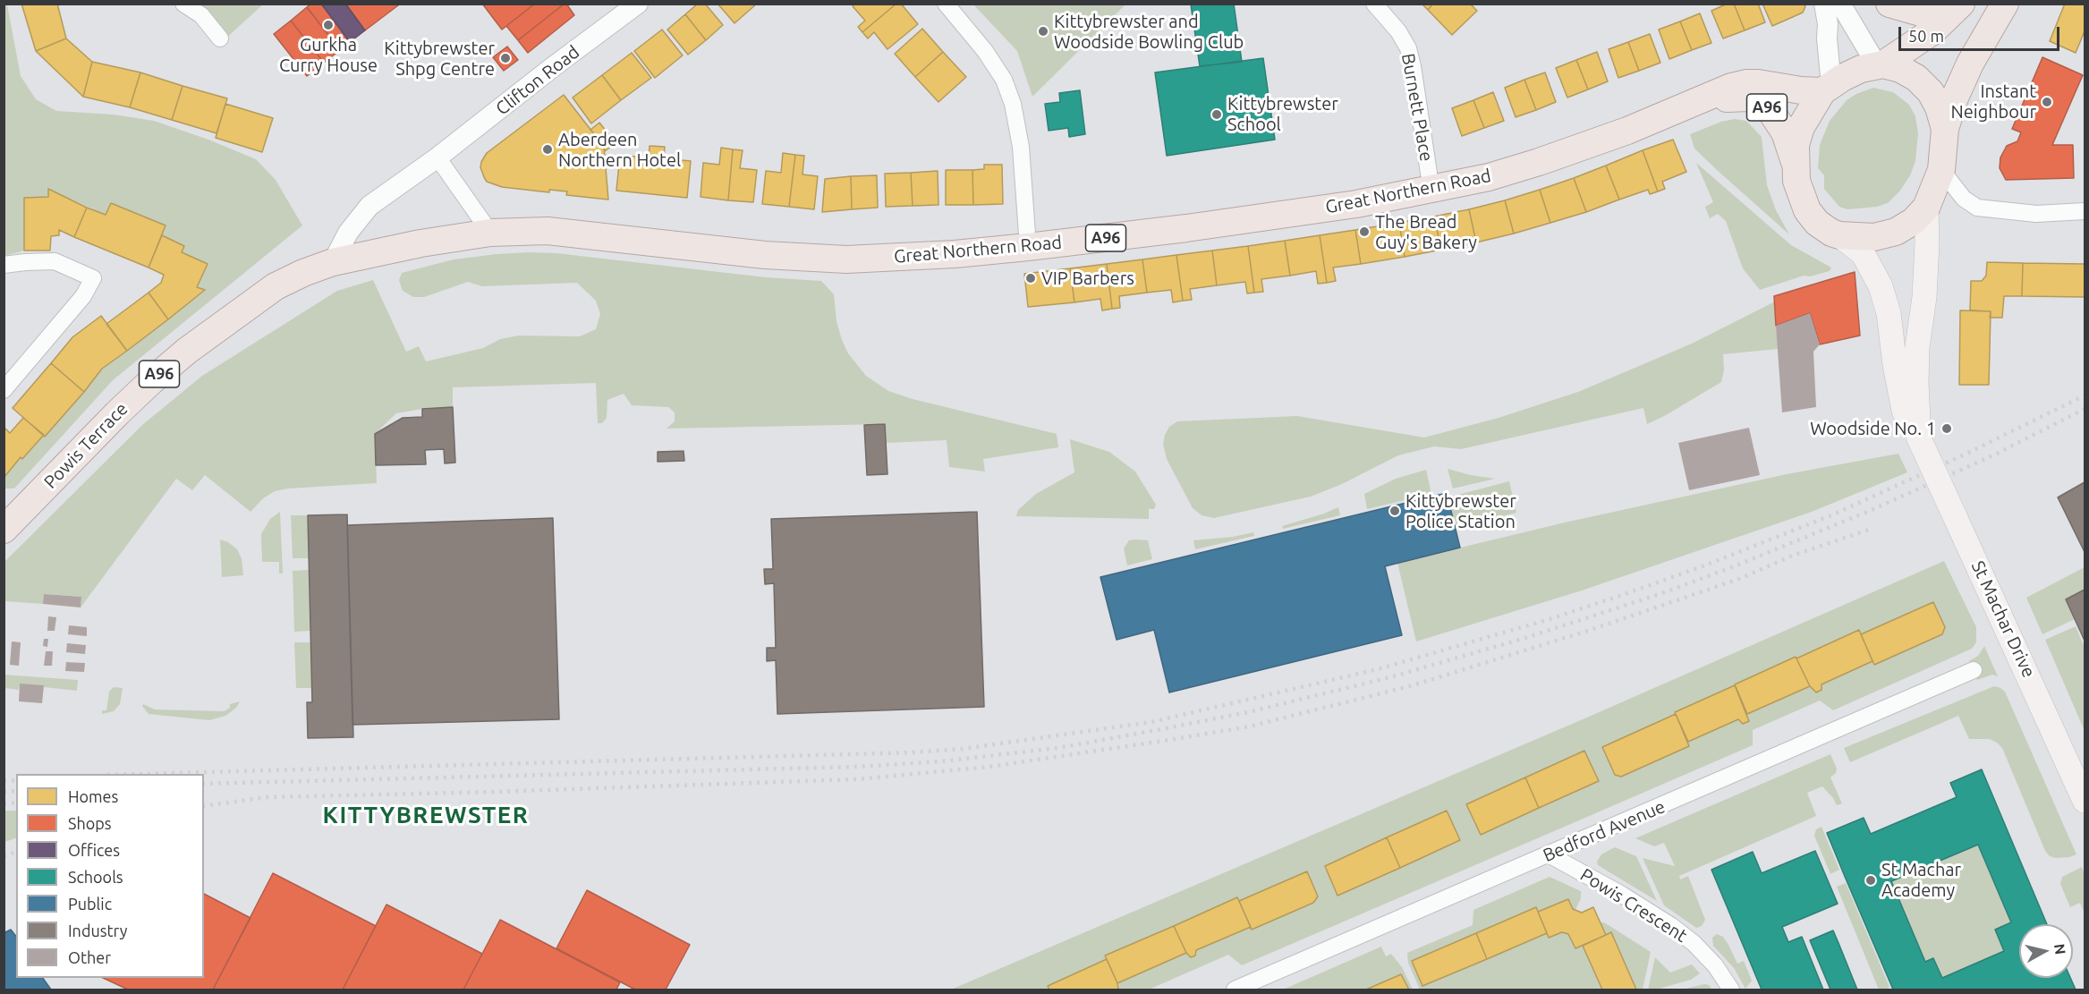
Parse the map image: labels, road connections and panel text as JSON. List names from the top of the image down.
{
  "streets": {
    "main road": [
      "A96",
      "Great Northern Road",
      "Powis Terrace",
      "St Machar Drive"
    ],
    "street": [
      "Clifton Road",
      "Burnett Place",
      "Bedford Avenue",
      "Powis Crescent"
    ]
  },
  "crossings": [
    ["Clifton Road", "A96"],
    ["Clifton Road", "Powis Terrace"],
    ["Burnett Place", "Great Northern Road"],
    ["A96", "Great Northern Road"],
    ["A96", "Powis Terrace"],
    ["A96", "St Machar Drive"],
    ["Great Northern Road", "St Machar Drive"],
    ["Bedford Avenue", "Powis Crescent"]
  ],
  "districts": ["KITTYBREWSTER"],
  "places": [
    "Gurkha Curry House",
    "Kittybrewster and Woodside Bowling Club",
    "Kittybrewster Shpg Centre",
    "Instant Neighbour",
    "Kittybrewster School",
    "Aberdeen Northern Hotel",
    "The Bread Guy's Bakery",
    "VIP Barbers",
    "Woodside No. 1",
    "Kittybrewster Police Station",
    "St Machar Academy"
  ],
  "legend": [
    "Homes",
    "Shops",
    "Offices",
    "Schools",
    "Public",
    "Industry",
    "Other"
  ],
  "scale_bar": "50 m",
  "north": "right"
}
